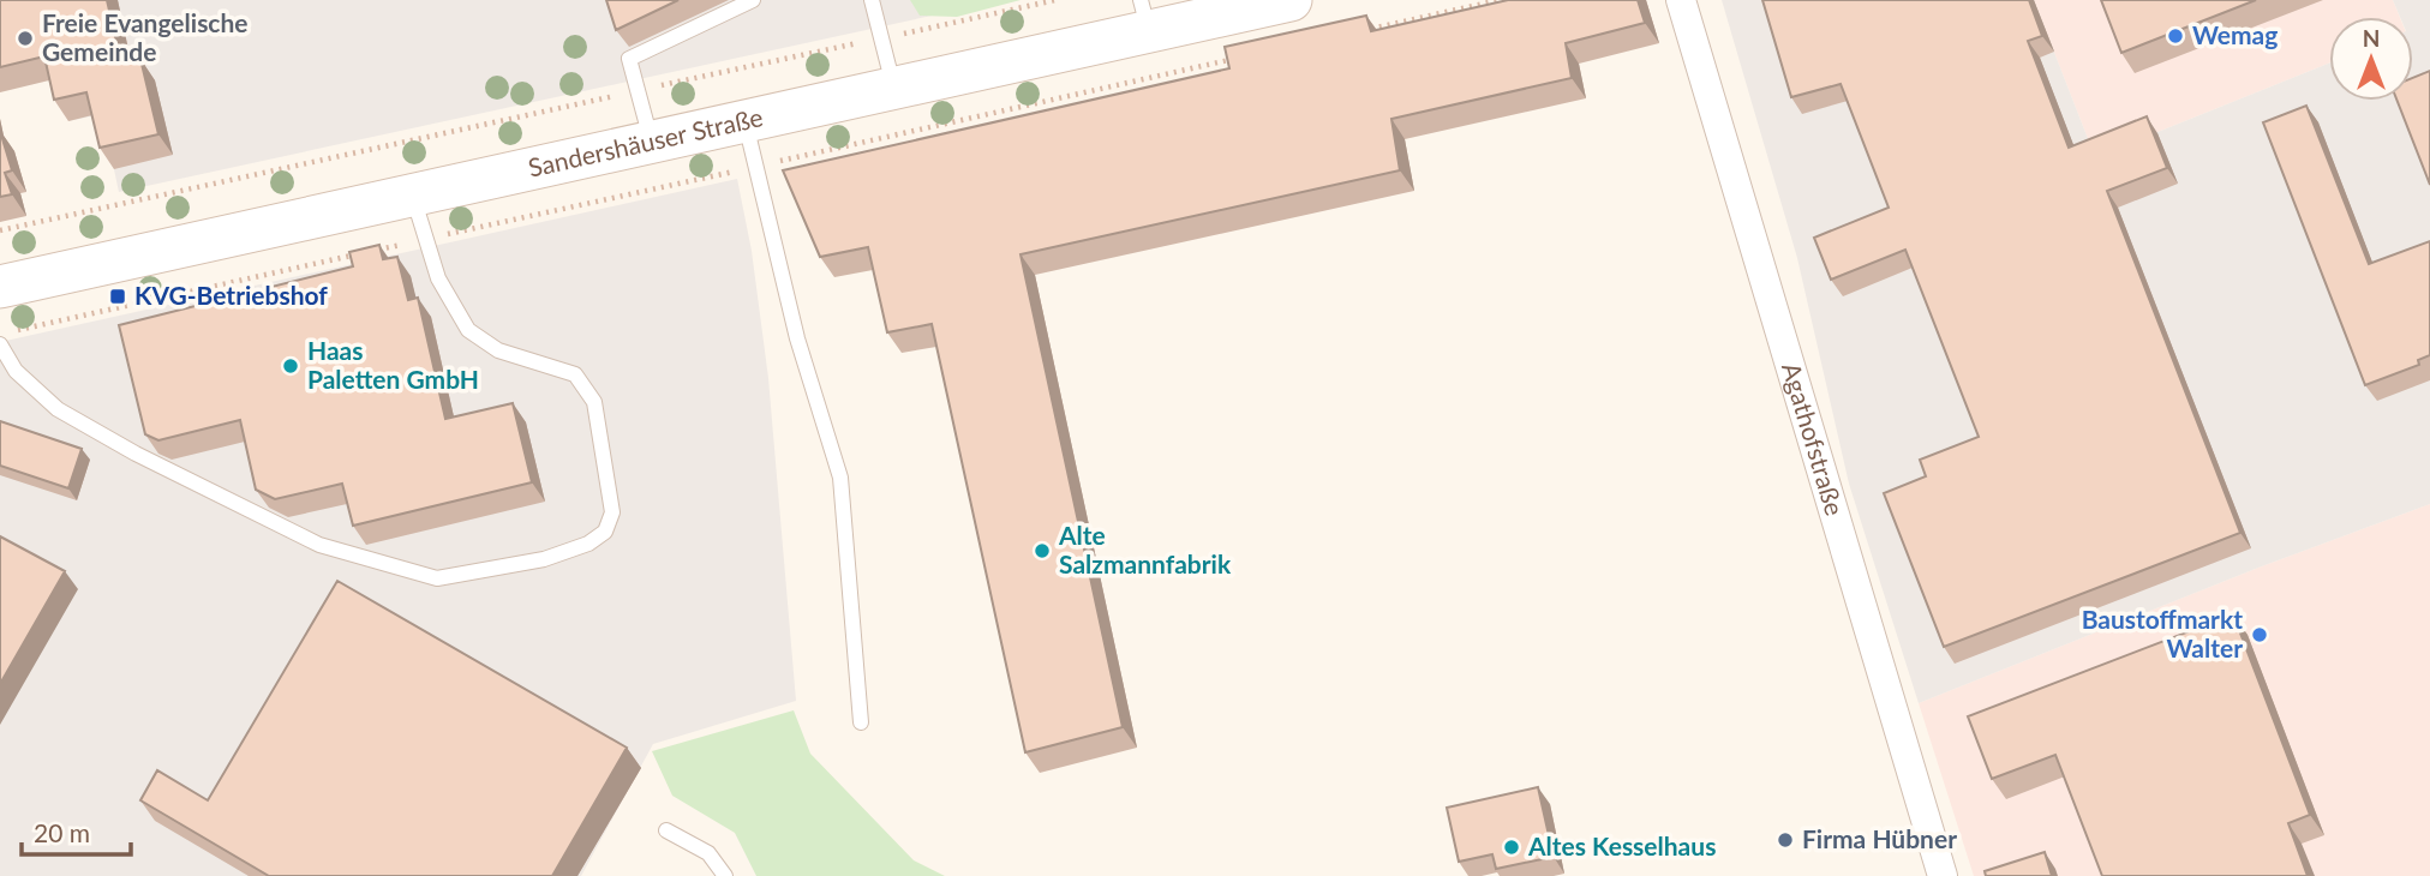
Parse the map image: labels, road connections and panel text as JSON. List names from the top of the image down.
{
  "streets": {
    "main road": ["Sandershäuser Straße"],
    "street": ["Agathofstraße"]
  },
  "places": {
    "other": [
      "Wemag",
      "Freie Evangelische Gemeinde",
      "Haas Paletten GmbH",
      "Alte Salzmannfabrik",
      "Baustoffmarkt Walter",
      "Firma Hübner",
      "Altes Kesselhaus"
    ],
    "transit": ["KVG-Betriebshof"]
  },
  "scale_bar": "20 m",
  "north": "top"
}
